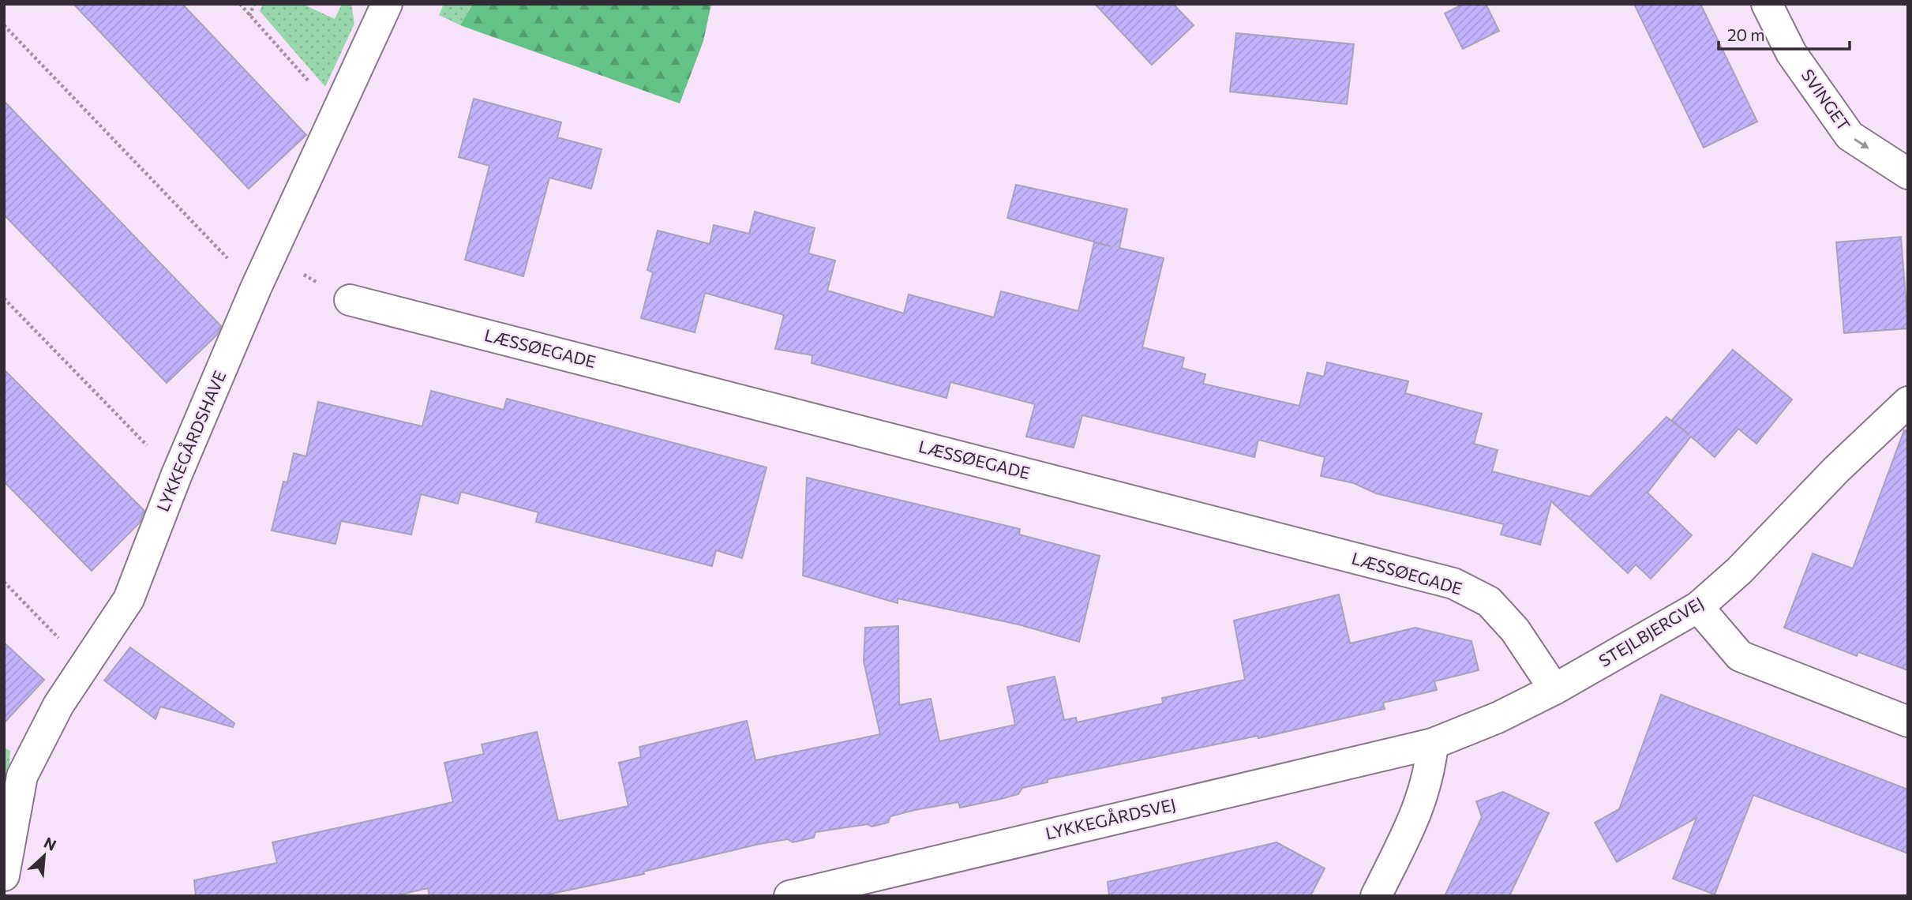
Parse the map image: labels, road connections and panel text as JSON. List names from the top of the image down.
{
  "streets": {
    "street": [
      "SVINGET",
      "LÆSSØEGADE",
      "LYKKEGÅRDSHAVE",
      "STEJLBJERGVEJ",
      "LYKKEGÅRDSVEJ"
    ]
  },
  "crossings": [
    ["LÆSSØEGADE", "STEJLBJERGVEJ"],
    ["STEJLBJERGVEJ", "LYKKEGÅRDSVEJ"]
  ],
  "one_way": ["SVINGET"],
  "scale_bar": "20 m",
  "north": "top right"
}
